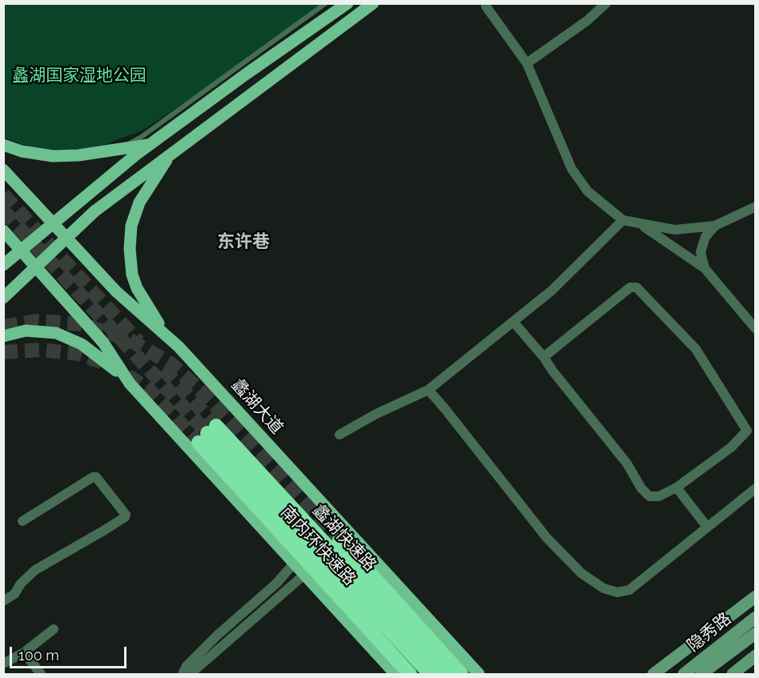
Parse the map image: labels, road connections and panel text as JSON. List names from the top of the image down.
{
  "streets": {
    "highway": ["蠡湖快速路", "南内环快速路"],
    "main road": ["蠡湖大道", "隐秀路"]
  },
  "crossings": [
    ["蠡湖快速路", "南内环快速路"]
  ],
  "districts": ["东许巷"],
  "parks": ["蠡湖国家湿地公园"],
  "scale_bar": "100 m"
}
